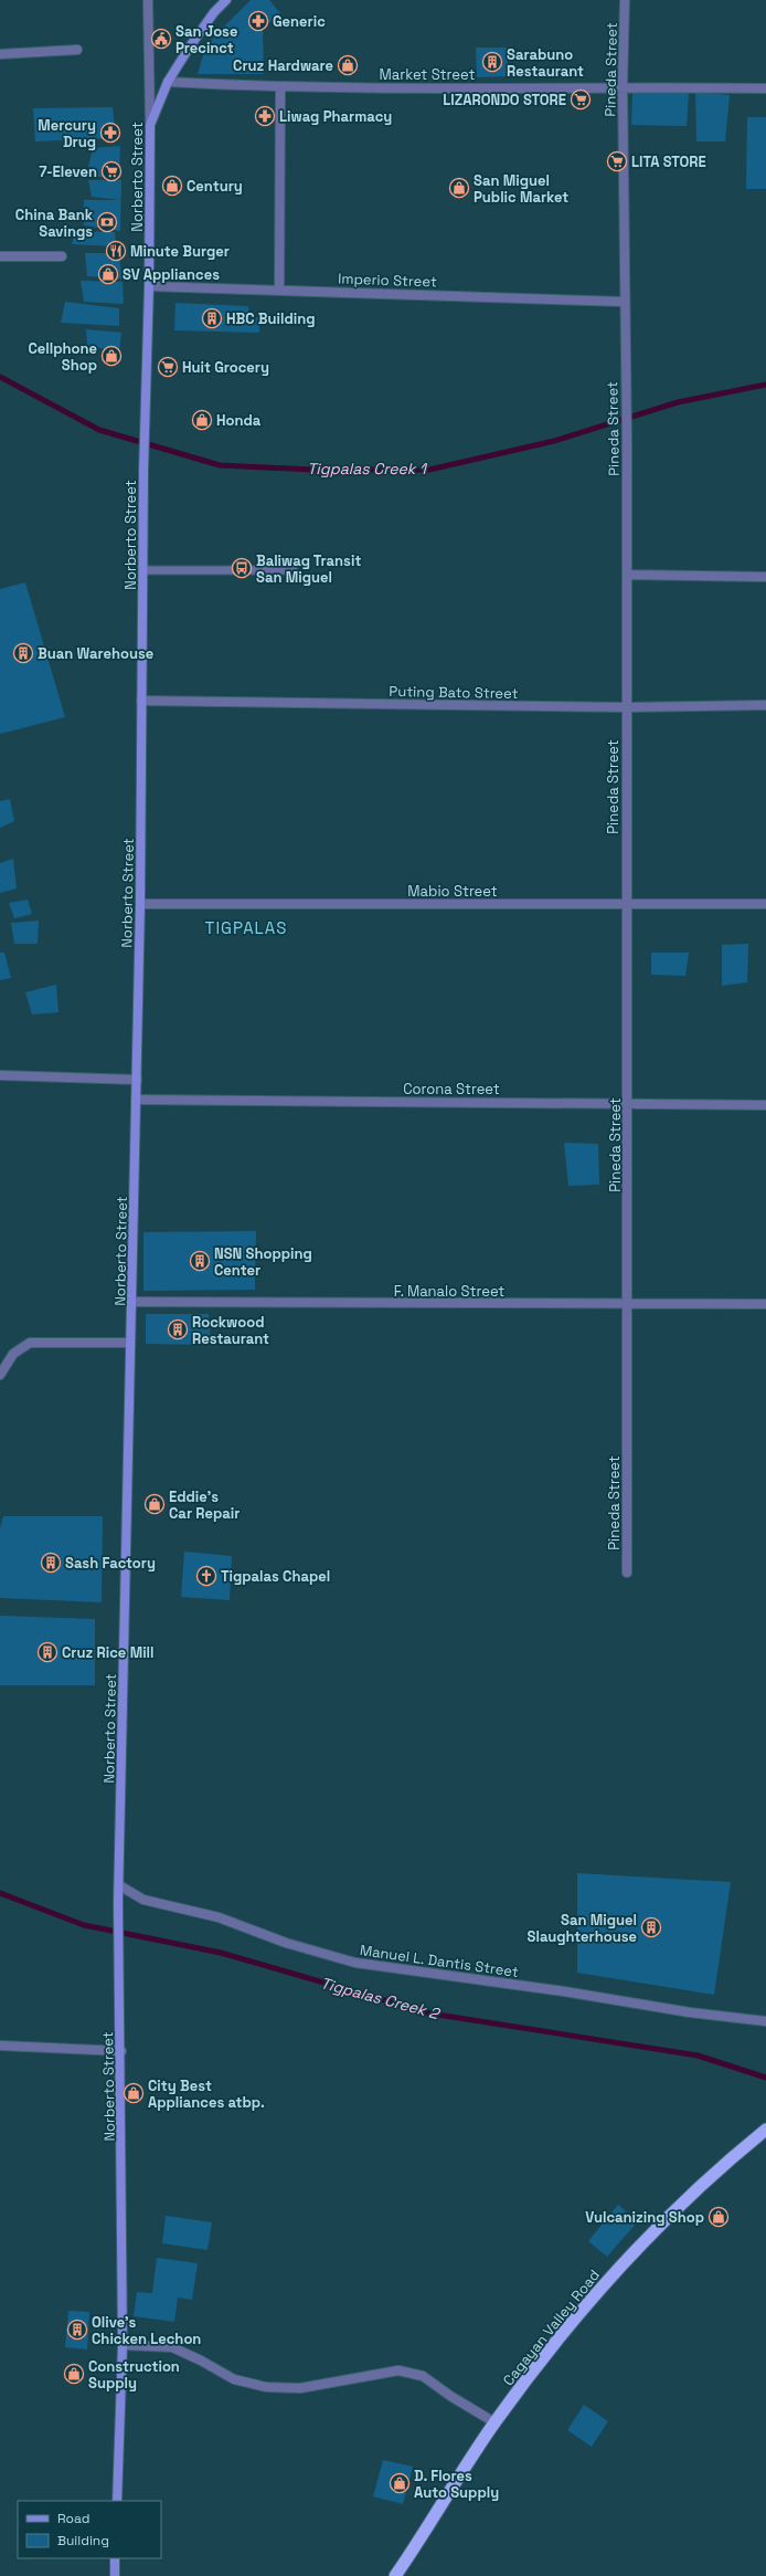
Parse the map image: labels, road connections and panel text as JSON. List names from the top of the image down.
{
  "streets": {
    "highway": ["Cagayan Valley Road"],
    "main road": ["Norberto Street"],
    "street": [
      "Pineda Street",
      "Market Street",
      "Imperio Street",
      "Puting Bato Street",
      "Mabio Street",
      "Corona Street",
      "F. Manalo Street",
      "Manuel L. Dantis Street"
    ]
  },
  "crossings": [
    ["Pineda Street", "Market Street"],
    ["Pineda Street", "Imperio Street"],
    ["Pineda Street", "Puting Bato Street"],
    ["Pineda Street", "Mabio Street"],
    ["Pineda Street", "Corona Street"],
    ["Pineda Street", "F. Manalo Street"],
    ["Norberto Street", "Imperio Street"],
    ["Norberto Street", "Puting Bato Street"],
    ["Norberto Street", "Mabio Street"],
    ["Norberto Street", "Corona Street"],
    ["Norberto Street", "F. Manalo Street"],
    ["Norberto Street", "Manuel L. Dantis Street"]
  ],
  "districts": ["TIGPALAS"],
  "water": ["Tigpalas Creek 1", "Tigpalas Creek 2"],
  "places": {
    "pharmacy": ["Generic", "Liwag Pharmacy", "Mercury Drug"],
    "public building": ["San Jose Precinct"],
    "building": [
      "Sarabuno Restaurant",
      "HBC Building",
      "Buan Warehouse",
      "NSN Shopping Center",
      "Rockwood Restaurant",
      "Sash Factory",
      "Cruz Rice Mill",
      "San Miguel Slaughterhouse",
      "Olive's Chicken Lechon"
    ],
    "shop": [
      "Cruz Hardware",
      "Century",
      "San Miguel Public Market",
      "SV Appliances",
      "Cellphone Shop",
      "Honda",
      "Eddie's Car Repair",
      "City Best Appliances atbp.",
      "Vulcanizing Shop",
      "Construction Supply",
      "D. Flores Auto Supply"
    ],
    "supermarket": [
      "LIZARONDO STORE",
      "LITA STORE",
      "7-Eleven",
      "Huit Grocery"
    ],
    "bank": ["China Bank Savings"],
    "restaurant": ["Minute Burger"],
    "bus stop": ["Baliwag Transit San Miguel"],
    "church": ["Tigpalas Chapel"]
  },
  "legend": ["Road", "Building"]
}
